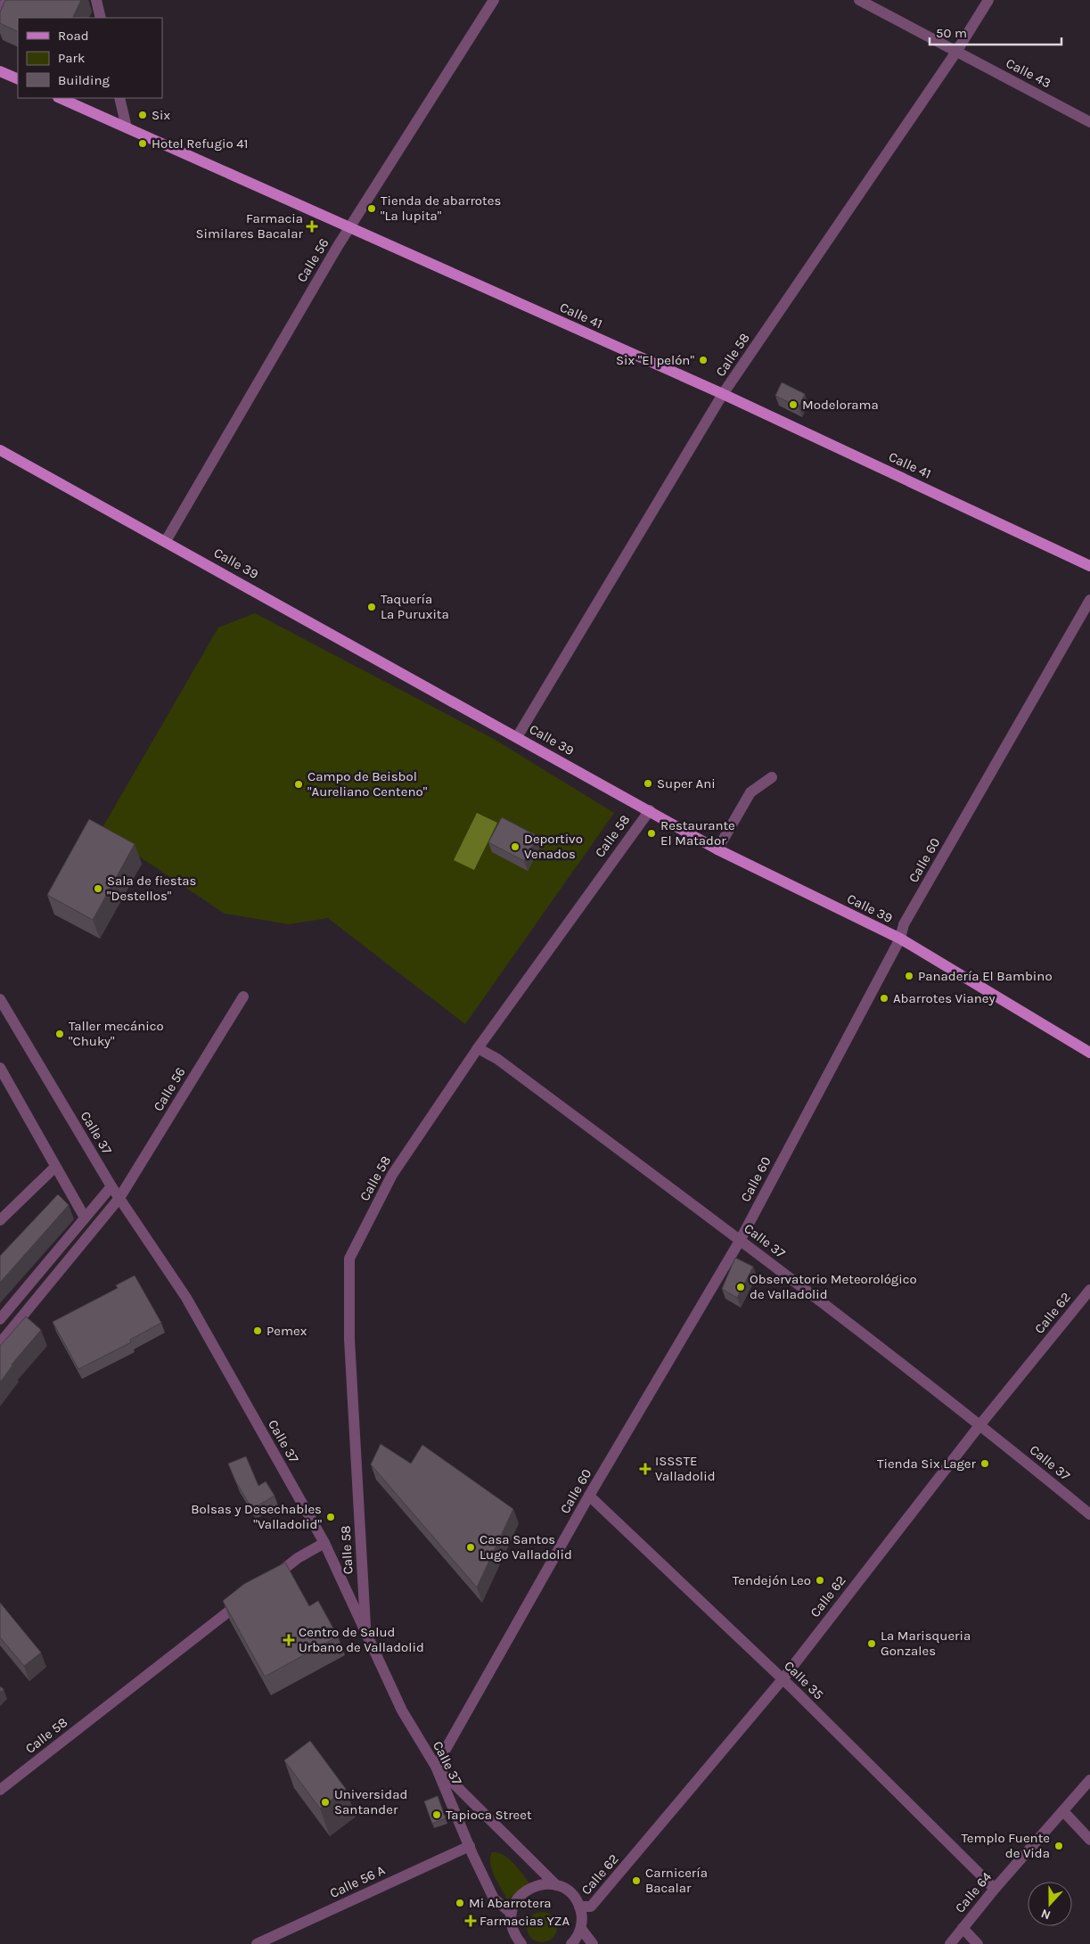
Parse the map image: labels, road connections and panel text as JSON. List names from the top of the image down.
{
  "streets": {
    "main road": ["Calle 41", "Calle 39"],
    "street": [
      "Calle 43",
      "Calle 56",
      "Calle 58",
      "Calle 60",
      "Calle 37",
      "Calle 62",
      "Calle 35",
      "Calle 56 A",
      "Calle 64"
    ]
  },
  "crossings": [
    ["Calle 43", "Calle 58"],
    ["Calle 56", "Calle 41"],
    ["Calle 56", "Calle 39"],
    ["Calle 56", "Calle 37"],
    ["Calle 41", "Calle 58"],
    ["Calle 58", "Calle 39"],
    ["Calle 58", "Calle 37"],
    ["Calle 39", "Calle 60"],
    ["Calle 60", "Calle 37"],
    ["Calle 60", "Calle 35"],
    ["Calle 37", "Calle 62"],
    ["Calle 37", "Calle 56 A"],
    ["Calle 62", "Calle 35"],
    ["Calle 35", "Calle 64"]
  ],
  "places": {
    "other": [
      "Six",
      "Hotel Refugio 41",
      "Tienda de abarrotes \"La lupita\"",
      "Six \"El pelón\"",
      "Modelorama",
      "Taquería La Puruxita",
      "Super Ani",
      "Campo de Beisbol \"Aureliano Centeno\"",
      "Restaurante El Matador",
      "Deportivo Venados",
      "Sala de fiestas \"Destellos\"",
      "Panadería El Bambino",
      "Abarrotes Vianey",
      "Taller mecánico \"Chuky\"",
      "Observatorio Meteorológico de Valladolid",
      "Pemex",
      "Tienda Six Lager",
      "Bolsas y Desechables \"Valladolid\"",
      "Casa Santos Lugo Valladolid",
      "Tendejón Leo",
      "La Marisqueria Gonzales",
      "Universidad Santander",
      "Tapioca Street",
      "Templo Fuente de Vida",
      "Carnicería Bacalar",
      "Mi Abarrotera"
    ],
    "health": [
      "Farmacia Similares Bacalar",
      "ISSSTE Valladolid",
      "Centro de Salud Urbano de Valladolid",
      "Farmacias YZA"
    ]
  },
  "legend": ["Road", "Park", "Building"],
  "scale_bar": "50 m",
  "north": "bottom"
}
